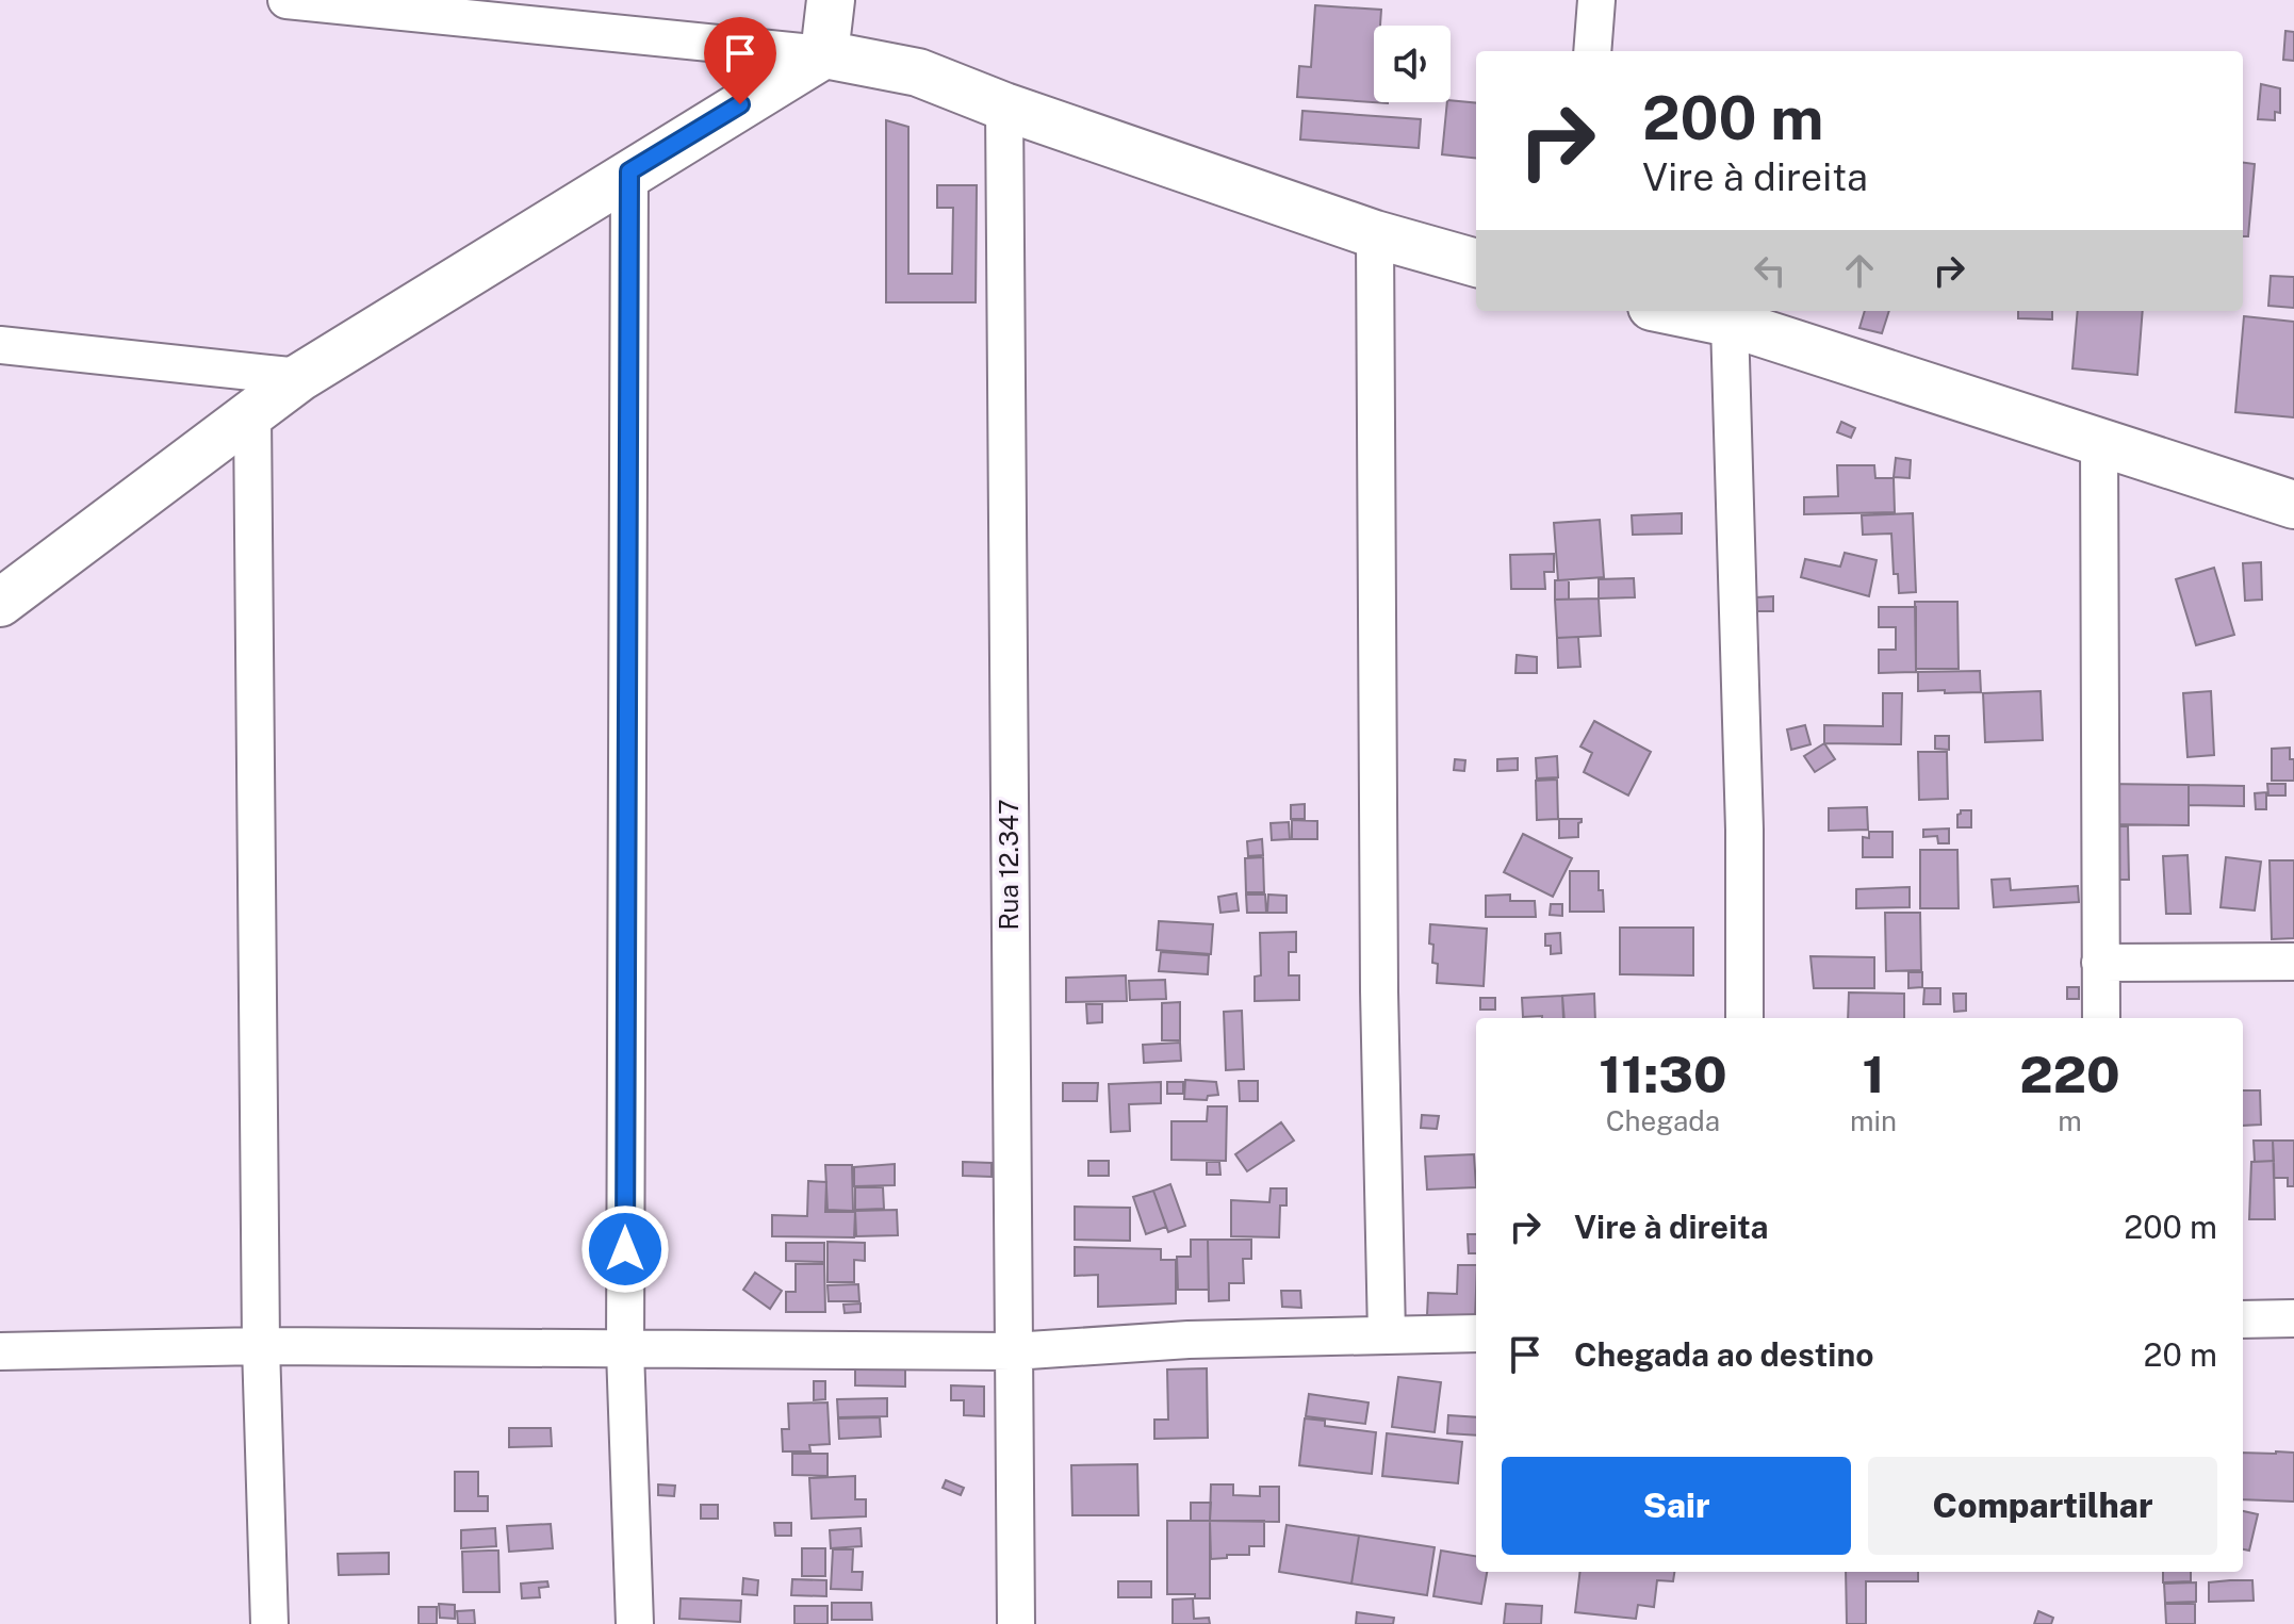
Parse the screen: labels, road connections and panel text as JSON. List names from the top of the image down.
{
  "streets": {
    "street": ["Rua 12.347"]
  },
  "page": {
    "turn": ["200 m", "Vire à direita"],
    "eta": [
      "11:30",
      "Chegada",
      "1",
      "min",
      "220",
      "m"
    ],
    "list": [
      {
        "name": "Vire à direita",
        "value": "200 m"
      },
      {
        "name": "Chegada ao destino",
        "value": "20 m"
      }
    ],
    "buttons": ["Sair", "Compartilhar"]
  }
}
